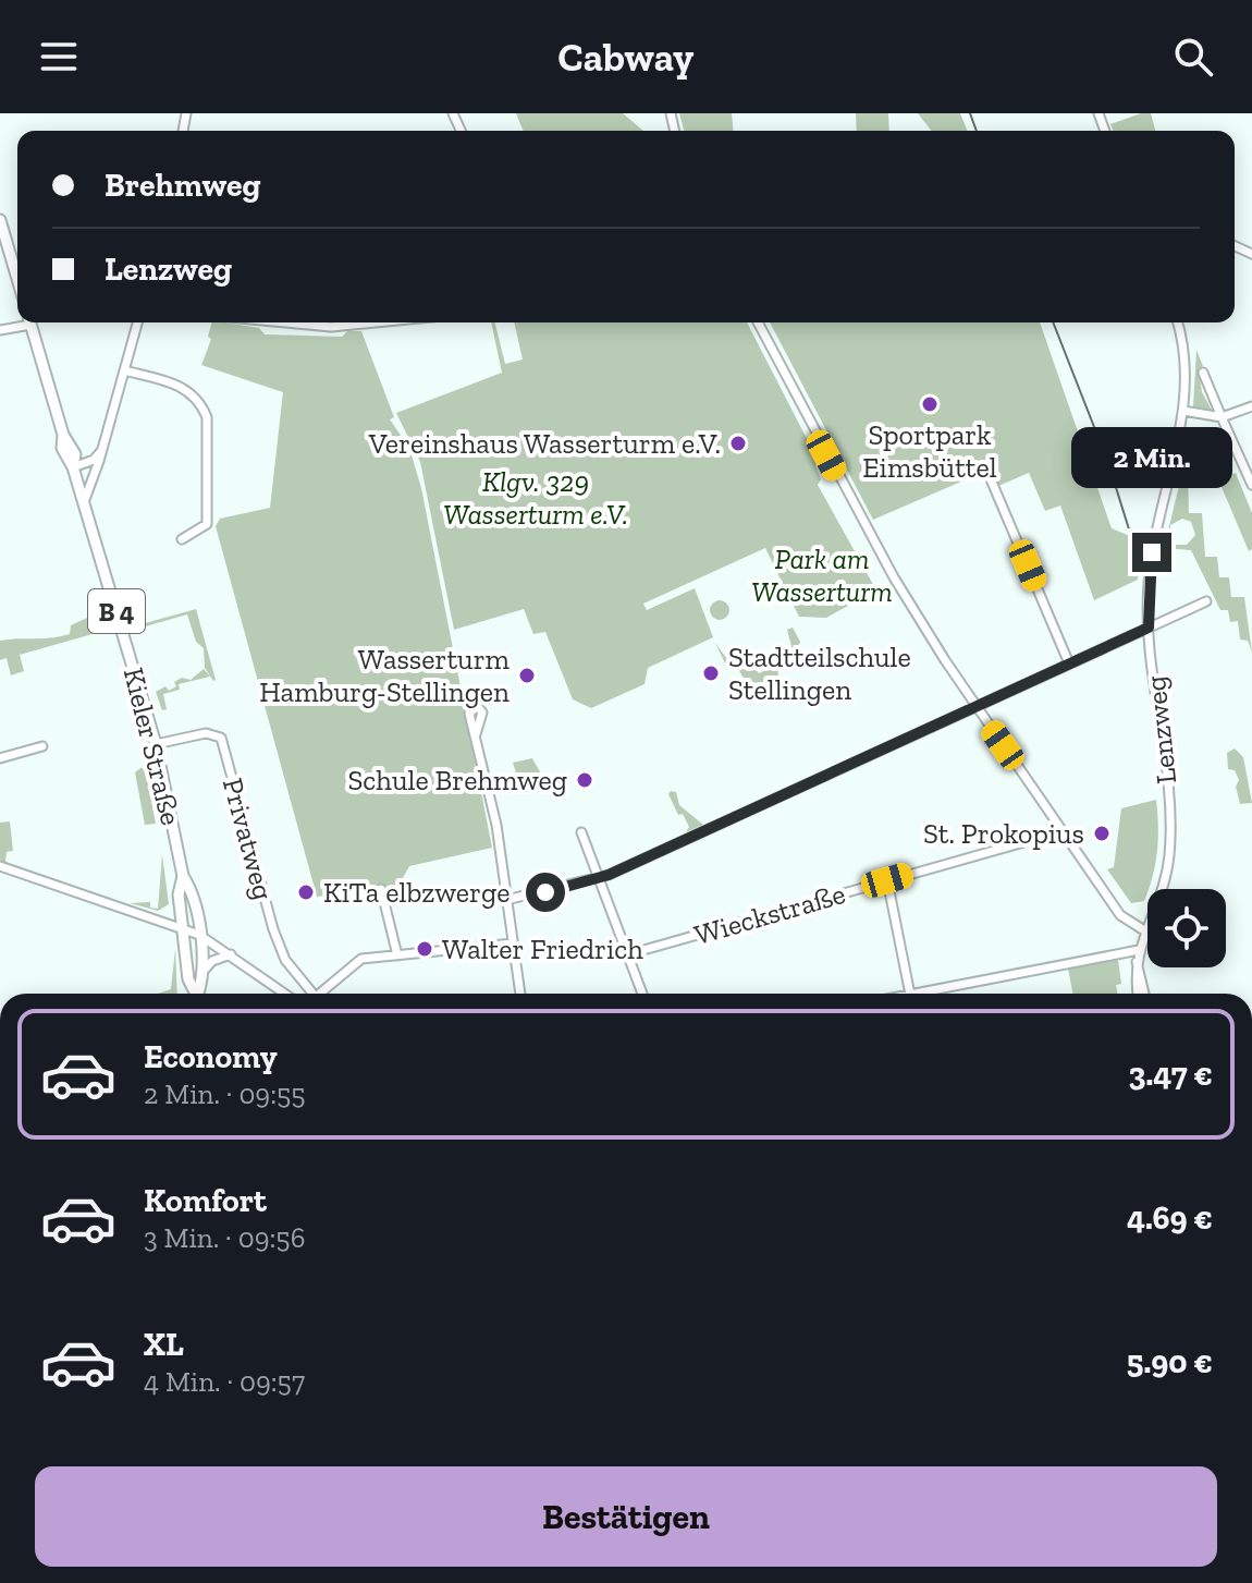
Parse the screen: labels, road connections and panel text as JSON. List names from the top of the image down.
{
  "streets": {
    "main road": ["B 4", "Kieler Straße"],
    "street": ["Lenzweg", "Privatweg", "Wieckstraße"]
  },
  "crossings": [
    ["Kieler Straße", "Privatweg"]
  ],
  "parks": ["Klgv. 329 Wasserturm e.V.", "Park am Wasserturm"],
  "places": [
    "Sportpark Eimsbüttel",
    "Vereinshaus Wasserturm e.V.",
    "Stadtteilschule Stellingen",
    "Wasserturm Hamburg-Stellingen",
    "Schule Brehmweg",
    "St. Prokopius",
    "KiTa elbzwerge",
    "Walter Friedrich"
  ],
  "page": {
    "header": "Cabway",
    "banner": ["Brehmweg", "Lenzweg"],
    "bubble": "2 Min.",
    "list": [
      {
        "name": "Economy",
        "note": "2 Min. · 09:55",
        "value": "3.47 €"
      },
      {
        "name": "Komfort",
        "note": "3 Min. · 09:56",
        "value": "4.69 €"
      },
      {
        "name": "XL",
        "note": "4 Min. · 09:57",
        "value": "5.90 €"
      }
    ],
    "buttons": "Bestätigen"
  }
}
